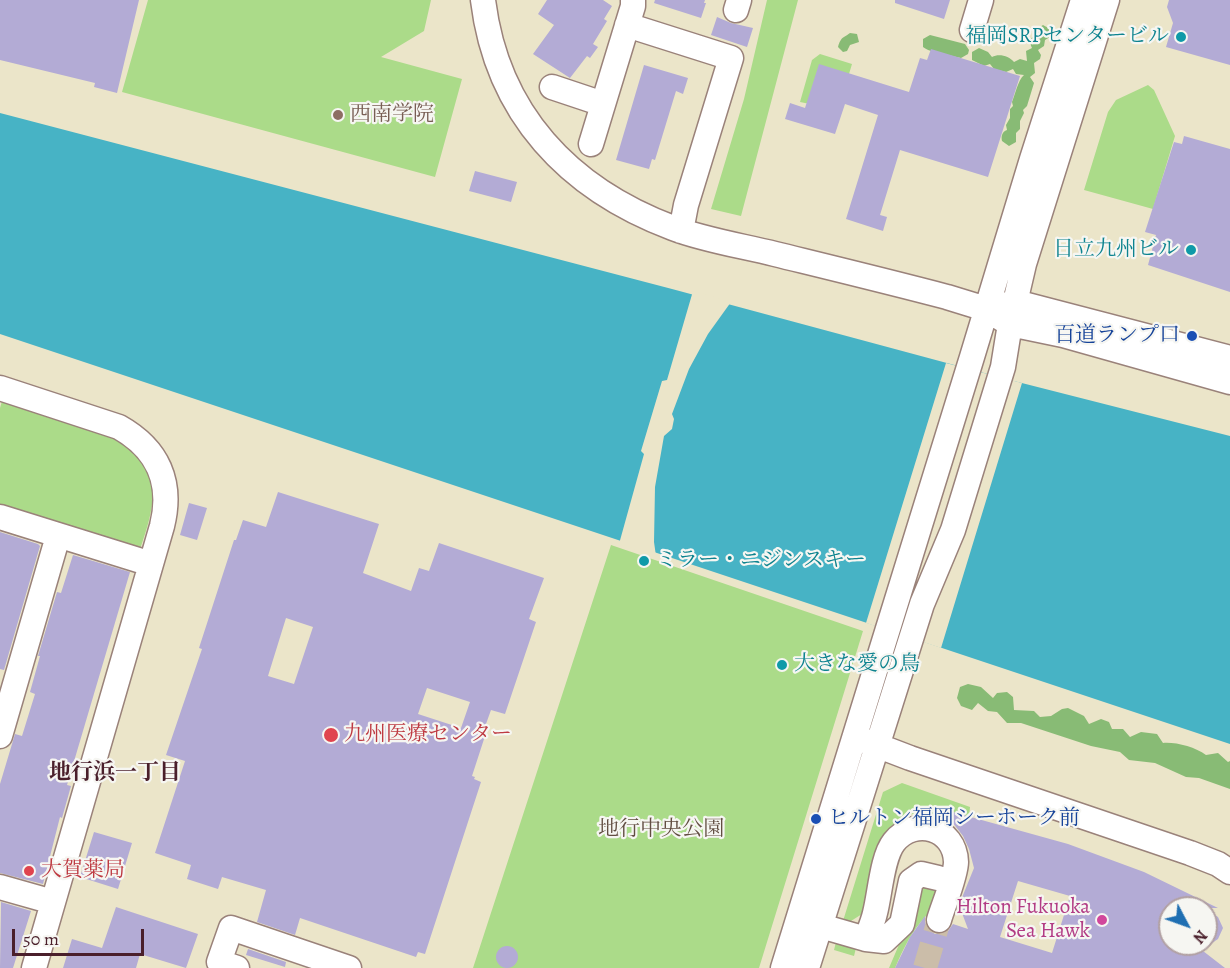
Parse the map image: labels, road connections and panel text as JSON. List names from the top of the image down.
{
  "districts": ["地行浜一丁目"],
  "parks": ["地行中央公園"],
  "places": [
    "福岡SRPセンタービル",
    "西南学院",
    "日立九州ビル",
    "百道ランプ口",
    "ミラー・ニジンスキー",
    "大きな愛の鳥",
    "九州医療センター",
    "ヒルトン福岡シーホーク前",
    "大賀薬局",
    "Hilton Fukuoka Sea Hawk"
  ],
  "scale_bar": "50 m",
  "north": "bottom right"
}
